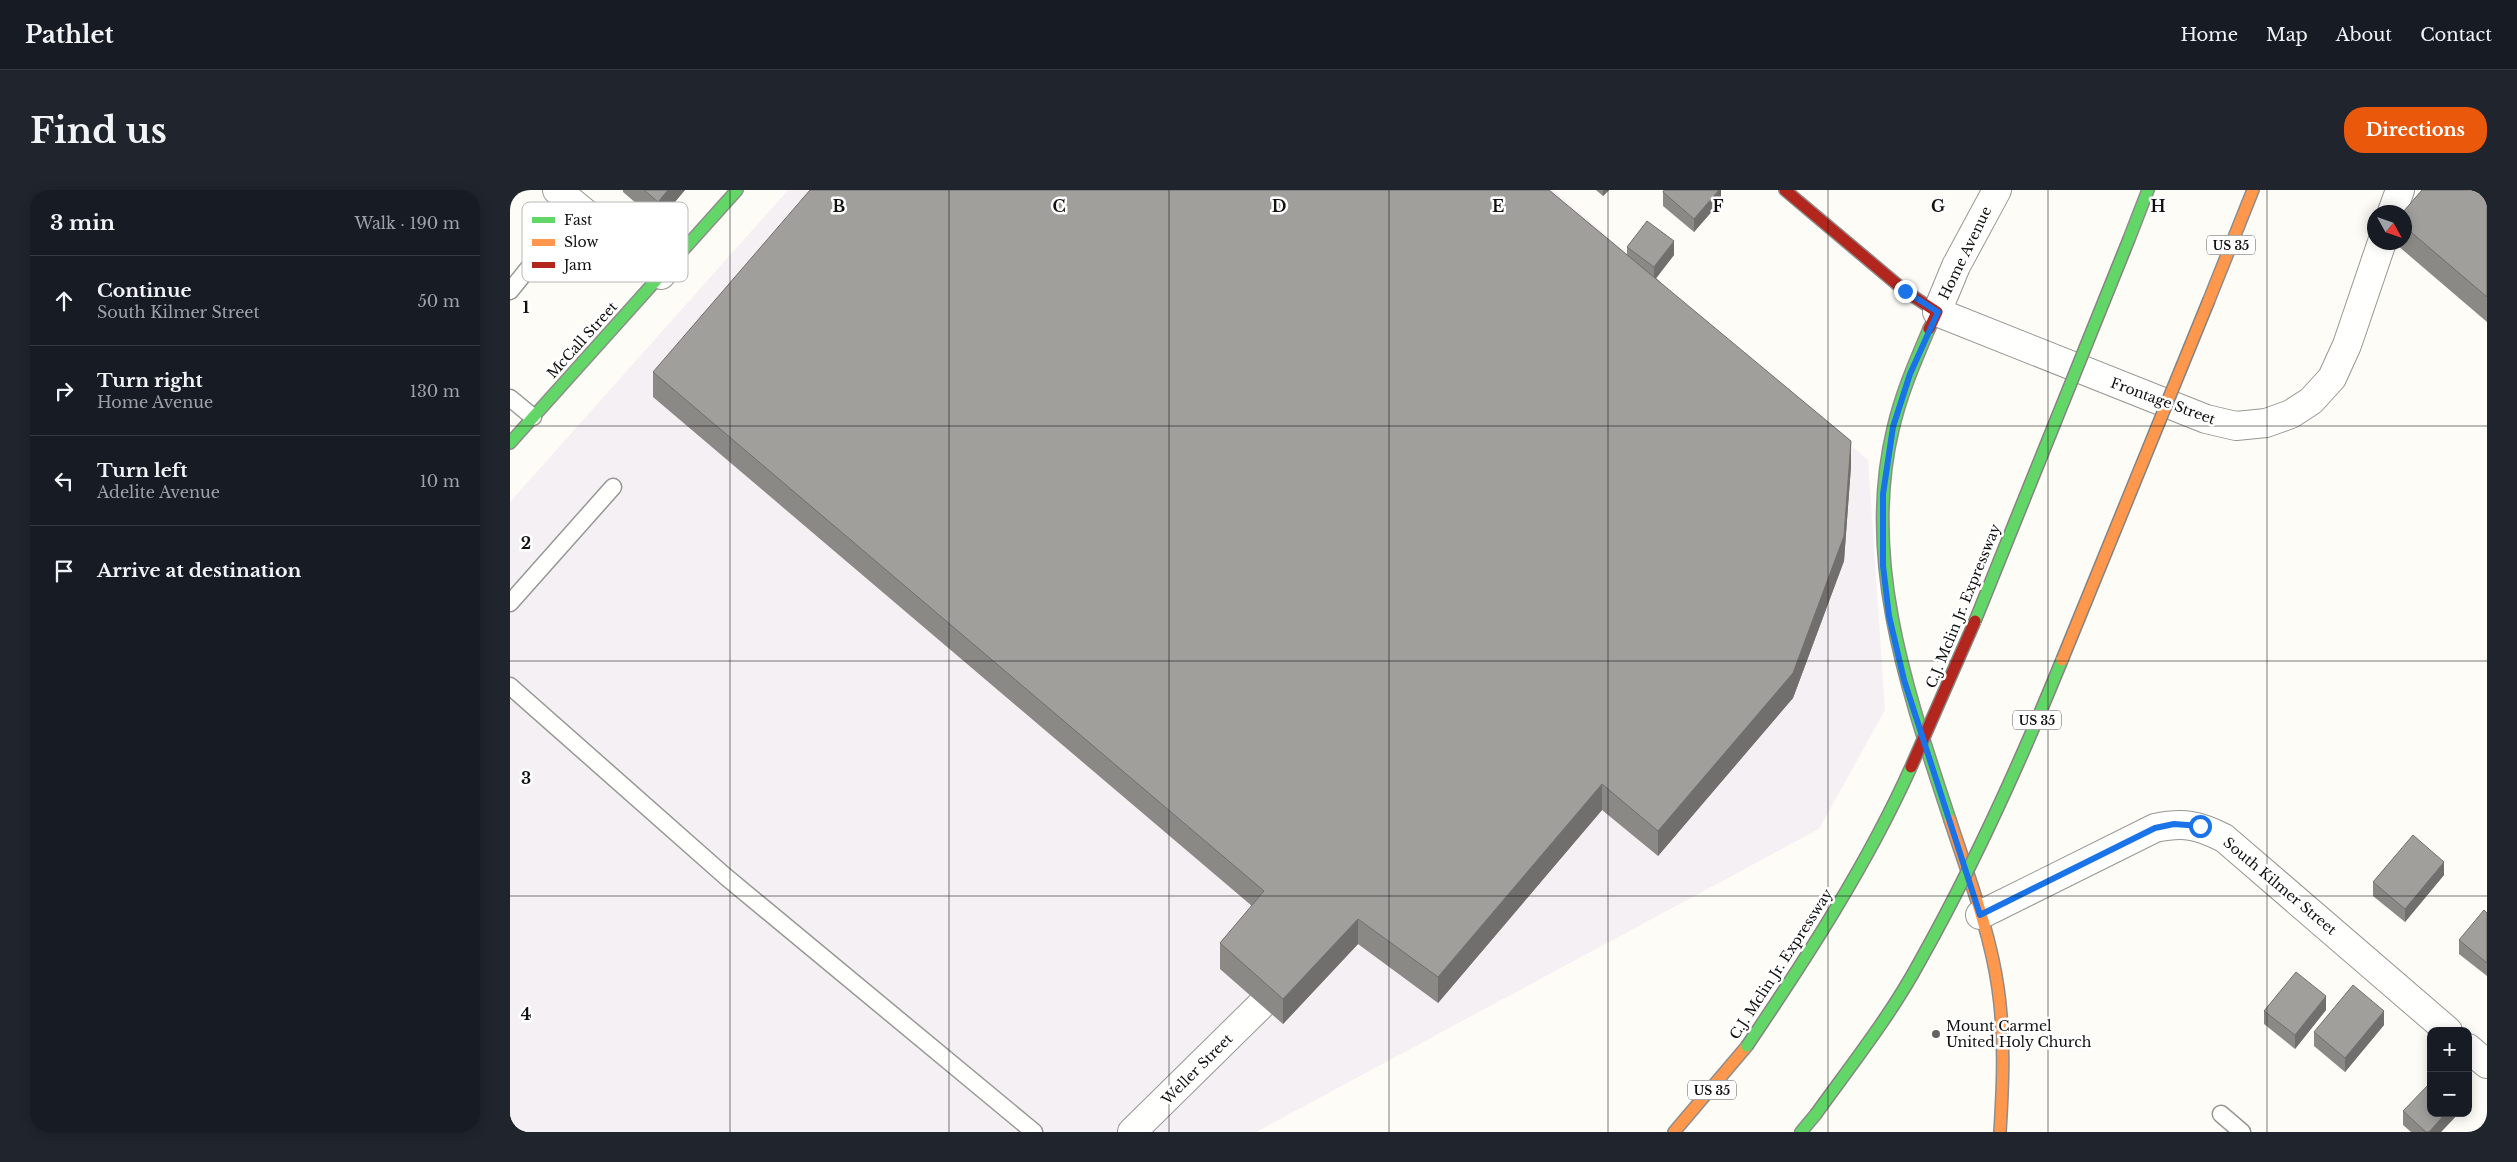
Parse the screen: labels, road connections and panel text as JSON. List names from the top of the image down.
{
  "streets": {
    "main road": [
      "US 35",
      "Home Avenue",
      "McCall Street",
      "C.J. Mclin Jr. Expressway"
    ],
    "street": ["Frontage Street", "South Kilmer Street", "Weller Street"]
  },
  "crossings": [
    ["Home Avenue", "Frontage Street"],
    ["Home Avenue", "South Kilmer Street"]
  ],
  "places": ["Mount Carmel United Holy Church"],
  "legend": ["Fast", "Slow", "Jam"],
  "north": "bottom right",
  "page": {
    "header": "Pathlet",
    "nav": [
      "Home",
      "Map",
      "About",
      "Contact"
    ],
    "buttons": "Directions",
    "title": "Find us",
    "heading": ["3 min", "Walk · 190 m"],
    "list": [
      ["Continue", "South Kilmer Street", "50 m"],
      ["Turn right", "Home Avenue", "130 m"],
      ["Turn left", "Adelite Avenue", "10 m"],
      "Arrive at destination"
    ],
    "map_buttons": ["+", "−"]
  },
  "grid": {
    "columns": [
      "B",
      "C",
      "D",
      "E",
      "F",
      "G",
      "H"
    ],
    "rows": [
      "1",
      "2",
      "3",
      "4"
    ]
  }
}
